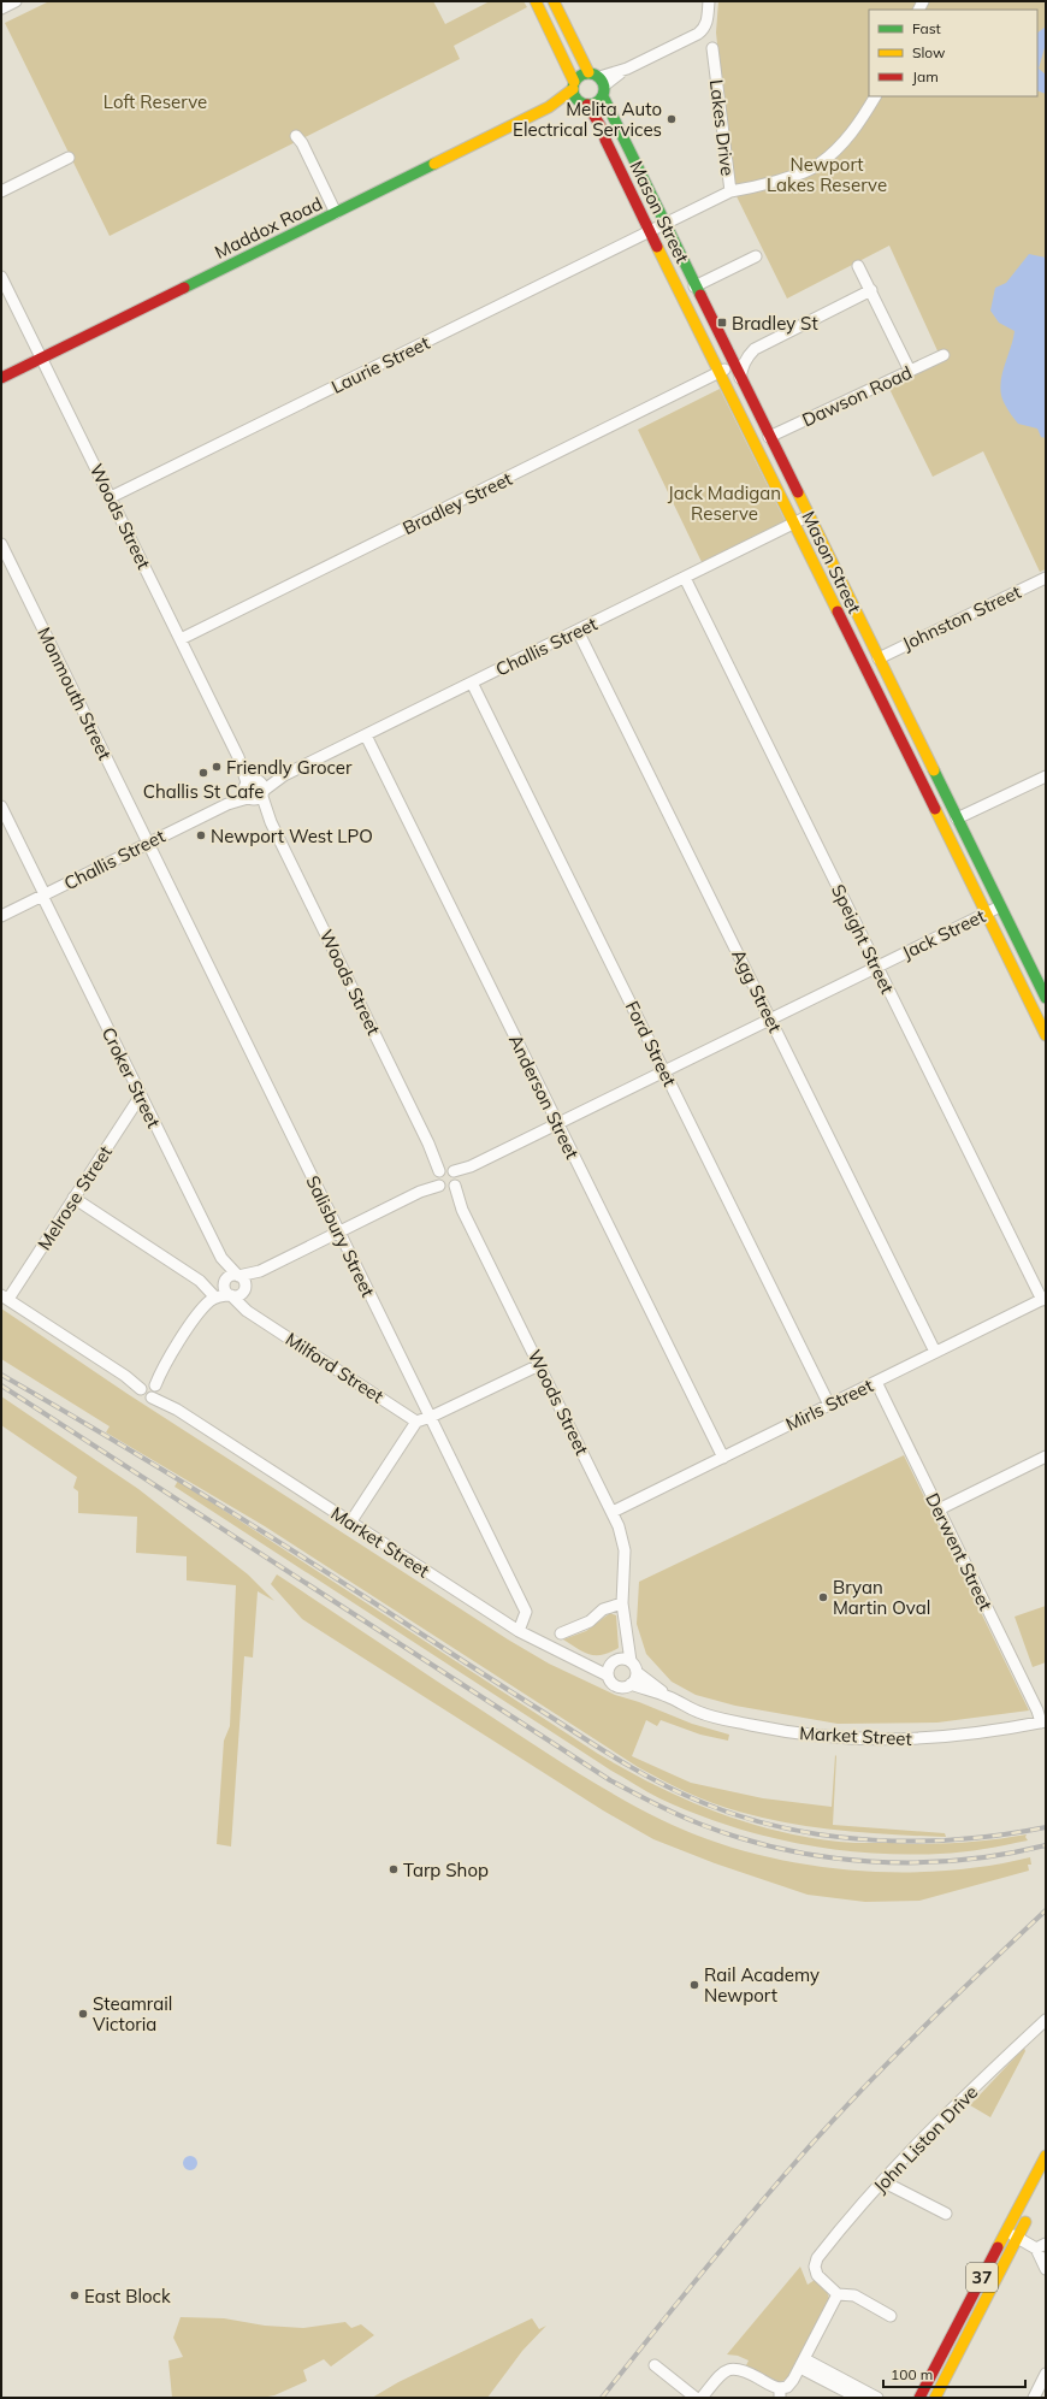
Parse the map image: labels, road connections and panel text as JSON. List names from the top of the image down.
{
  "streets": {
    "street": [
      "Lakes Drive",
      "Mason Street",
      "Maddox Road",
      "Laurie Street",
      "Dawson Road",
      "Bradley Street",
      "Woods Street",
      "Johnston Street",
      "Challis Street",
      "Monmouth Street",
      "Jack Street",
      "Speight Street",
      "Agg Street",
      "Ford Street",
      "Croker Street",
      "Anderson Street",
      "Melrose Street",
      "Salisbury Street",
      "Milford Street",
      "Mirls Street",
      "Market Street",
      "Derwent Street",
      "John Liston Drive",
      "37"
    ]
  },
  "crossings": [
    ["Lakes Drive", "Mason Street"],
    ["Lakes Drive", "Laurie Street"],
    ["Mason Street", "Maddox Road"],
    ["Mason Street", "Laurie Street"],
    ["Mason Street", "Dawson Road"],
    ["Mason Street", "Bradley Street"],
    ["Mason Street", "Johnston Street"],
    ["Mason Street", "Challis Street"],
    ["Mason Street", "Jack Street"],
    ["Maddox Road", "Woods Street"],
    ["Laurie Street", "Woods Street"],
    ["Bradley Street", "Woods Street"],
    ["Woods Street", "Challis Street"],
    ["Woods Street", "Jack Street"],
    ["Woods Street", "Mirls Street"],
    ["Woods Street", "Market Street"],
    ["Challis Street", "Monmouth Street"],
    ["Challis Street", "Speight Street"],
    ["Challis Street", "Agg Street"],
    ["Challis Street", "Ford Street"],
    ["Challis Street", "Croker Street"],
    ["Challis Street", "Anderson Street"],
    ["Challis Street", "Salisbury Street"],
    ["Monmouth Street", "Salisbury Street"],
    ["Jack Street", "Speight Street"],
    ["Jack Street", "Agg Street"],
    ["Jack Street", "Ford Street"],
    ["Jack Street", "Croker Street"],
    ["Jack Street", "Anderson Street"],
    ["Jack Street", "Salisbury Street"],
    ["Jack Street", "Milford Street"],
    ["Speight Street", "Mirls Street"],
    ["Agg Street", "Mirls Street"],
    ["Ford Street", "Mirls Street"],
    ["Croker Street", "Melrose Street"],
    ["Croker Street", "Milford Street"],
    ["Anderson Street", "Mirls Street"],
    ["Melrose Street", "Market Street"],
    ["Salisbury Street", "Market Street"],
    ["Mirls Street", "Derwent Street"],
    ["Market Street", "Derwent Street"]
  ],
  "parks": ["Loft Reserve", "Newport Lakes Reserve", "Jack Madigan Reserve"],
  "places": {
    "other": [
      "Melita Auto Electrical Services",
      "Friendly Grocer",
      "Challis St Cafe",
      "Newport West LPO",
      "Bryan Martin Oval",
      "Tarp Shop",
      "Rail Academy Newport",
      "Steamrail Victoria",
      "East Block"
    ],
    "transit": ["Bradley St"]
  },
  "legend": ["Fast", "Slow", "Jam"],
  "scale_bar": "100 m"
}
